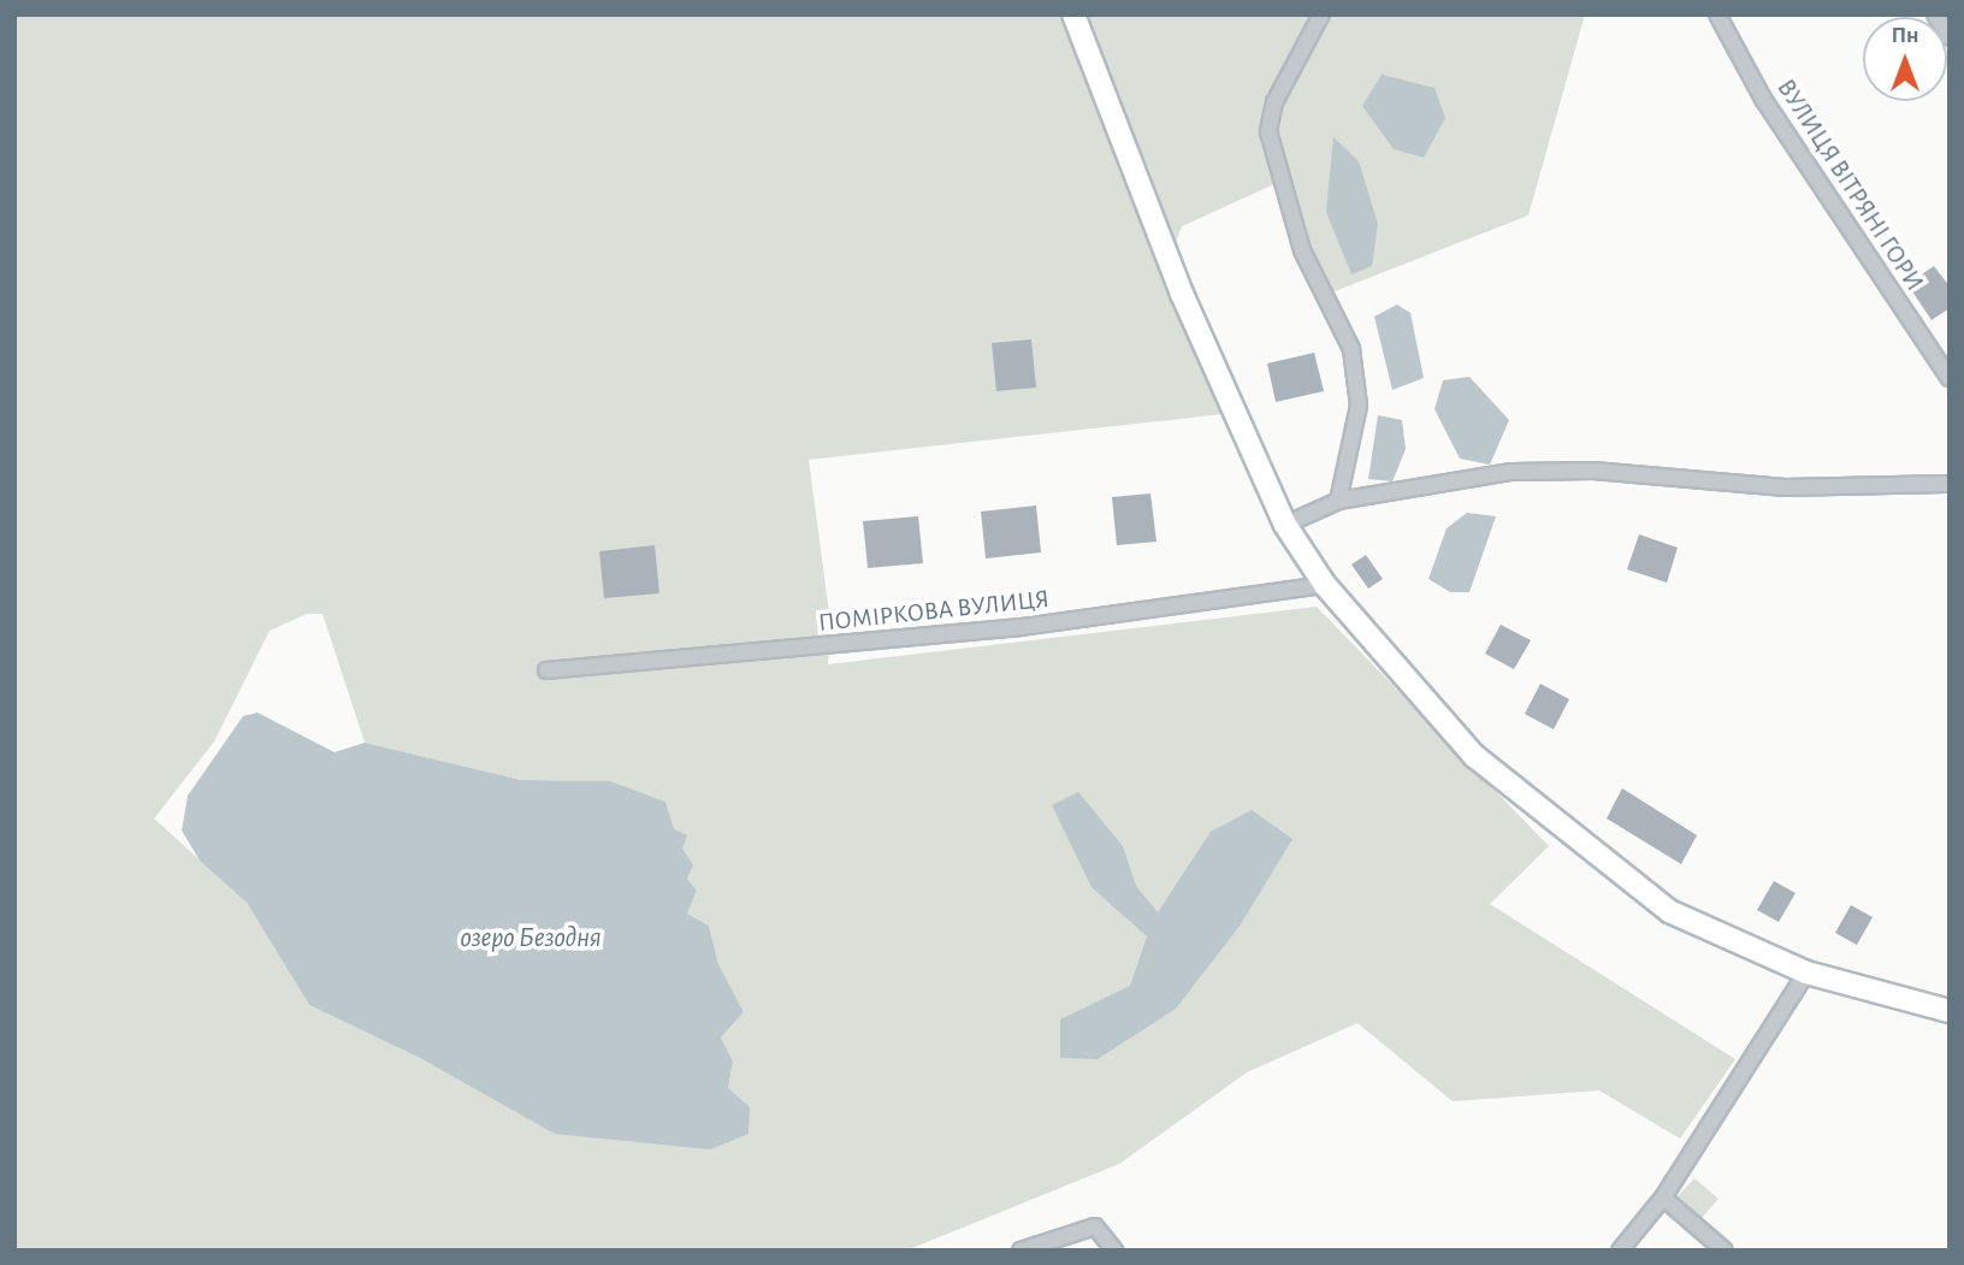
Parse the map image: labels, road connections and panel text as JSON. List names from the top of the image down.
{
  "streets": {
    "street": ["ВУЛИЦЯ ВІТРЯНІ ГОРИ", "ПОМІРКОВА ВУЛИЦЯ"]
  },
  "water": ["озеро Безодня"],
  "north": "top"
}
